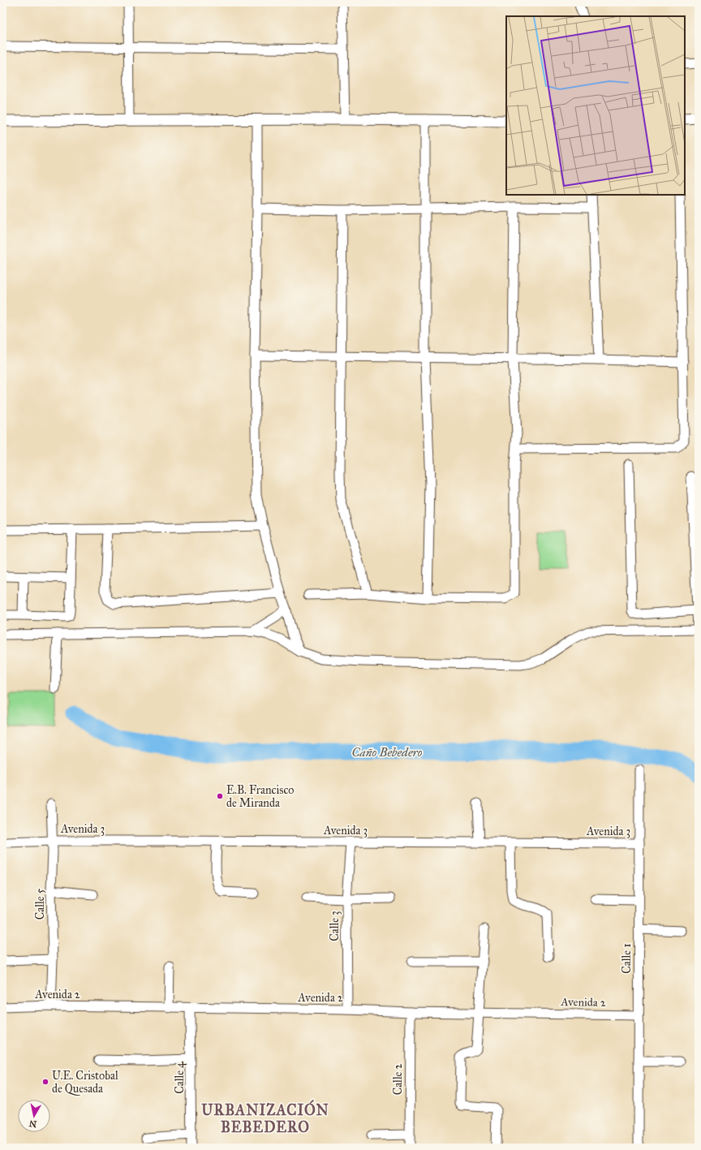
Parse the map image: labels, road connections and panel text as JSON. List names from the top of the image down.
{
  "streets": {
    "street": [
      "Avenida 3",
      "Calle 5",
      "Calle 3",
      "Calle 1",
      "Avenida 2",
      "Calle 4",
      "Calle 2"
    ]
  },
  "crossings": [
    ["Avenida 3", "Calle 5"],
    ["Avenida 3", "Calle 3"],
    ["Avenida 3", "Calle 1"],
    ["Calle 5", "Avenida 2"],
    ["Calle 3", "Avenida 2"],
    ["Calle 1", "Avenida 2"],
    ["Avenida 2", "Calle 4"],
    ["Avenida 2", "Calle 2"]
  ],
  "districts": ["URBANIZACIÓN BEBEDERO"],
  "water": ["Caño Bebedero"],
  "places": ["E.B. Francisco de Miranda", "U.E. Cristobal de Quesada"],
  "north": "bottom"
}
